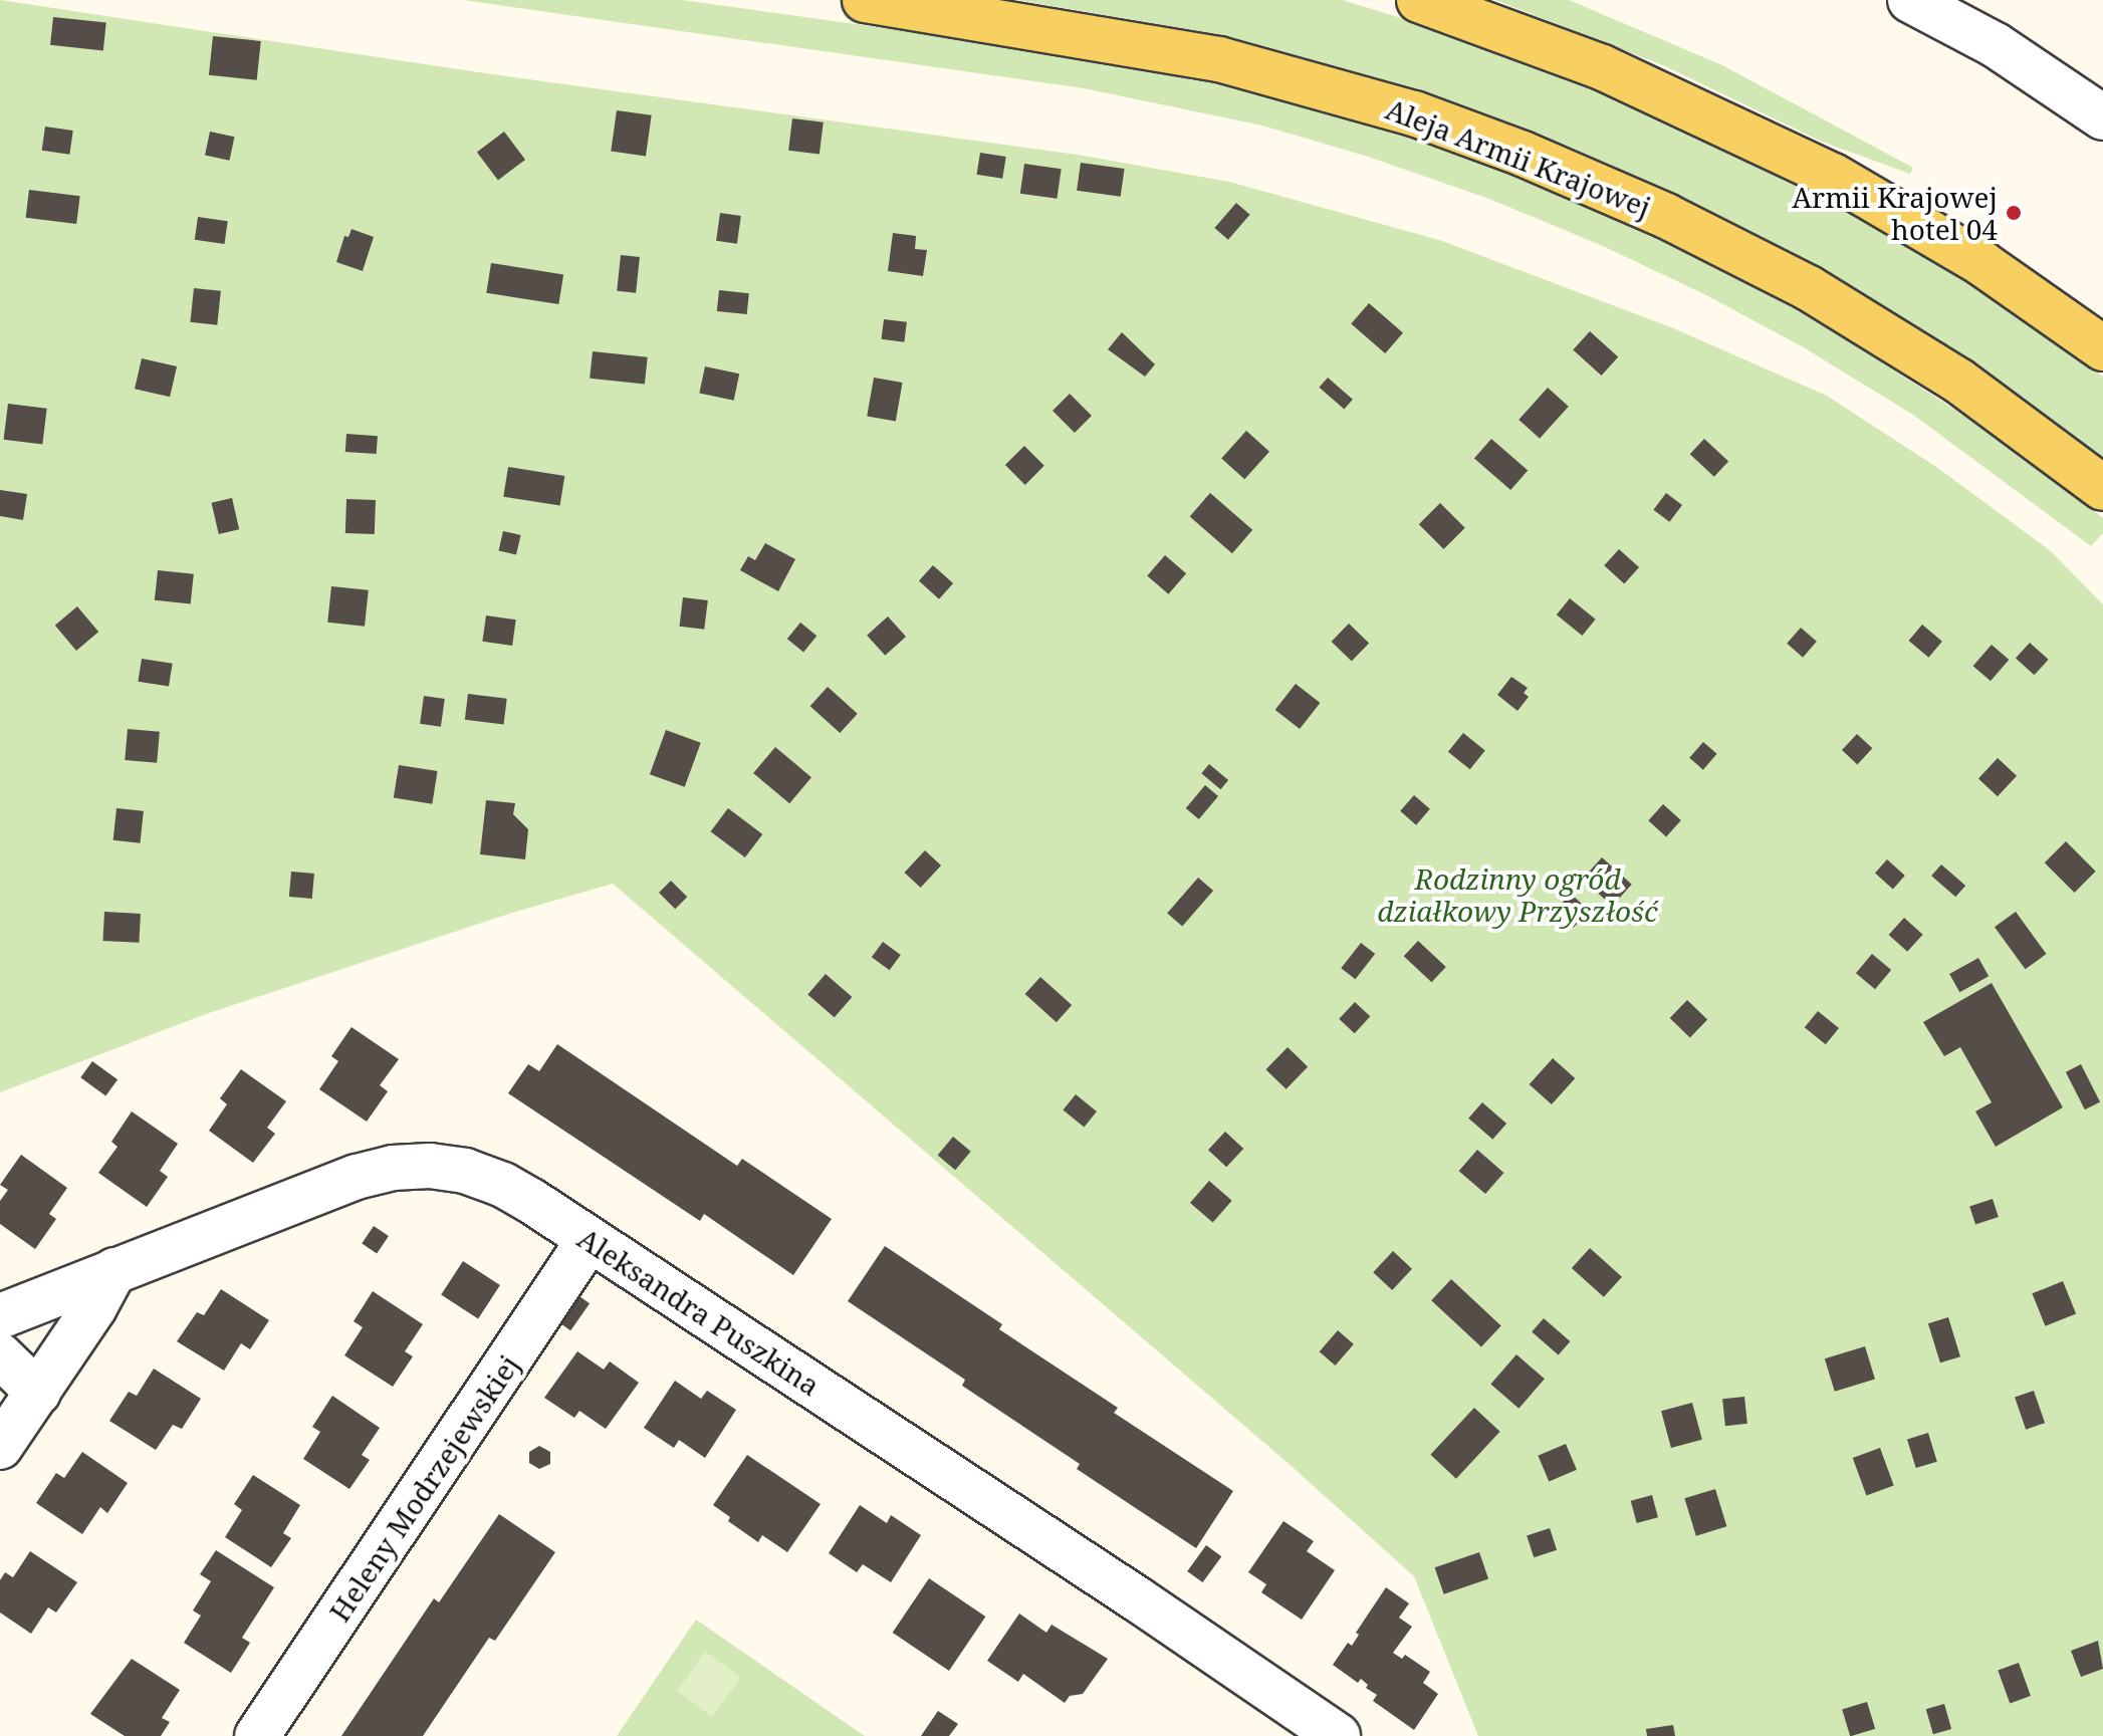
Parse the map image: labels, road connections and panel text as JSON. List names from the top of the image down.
{
  "streets": {
    "main road": ["Aleja Armii Krajowej"],
    "street": ["Aleksandra Puszkina", "Heleny Modrzejewskiej"]
  },
  "crossings": [
    ["Aleksandra Puszkina", "Heleny Modrzejewskiej"]
  ],
  "parks": ["Rodzinny ogród działkowy Przyszłość"],
  "places": ["Armii Krajowej hotel 04"]
}
